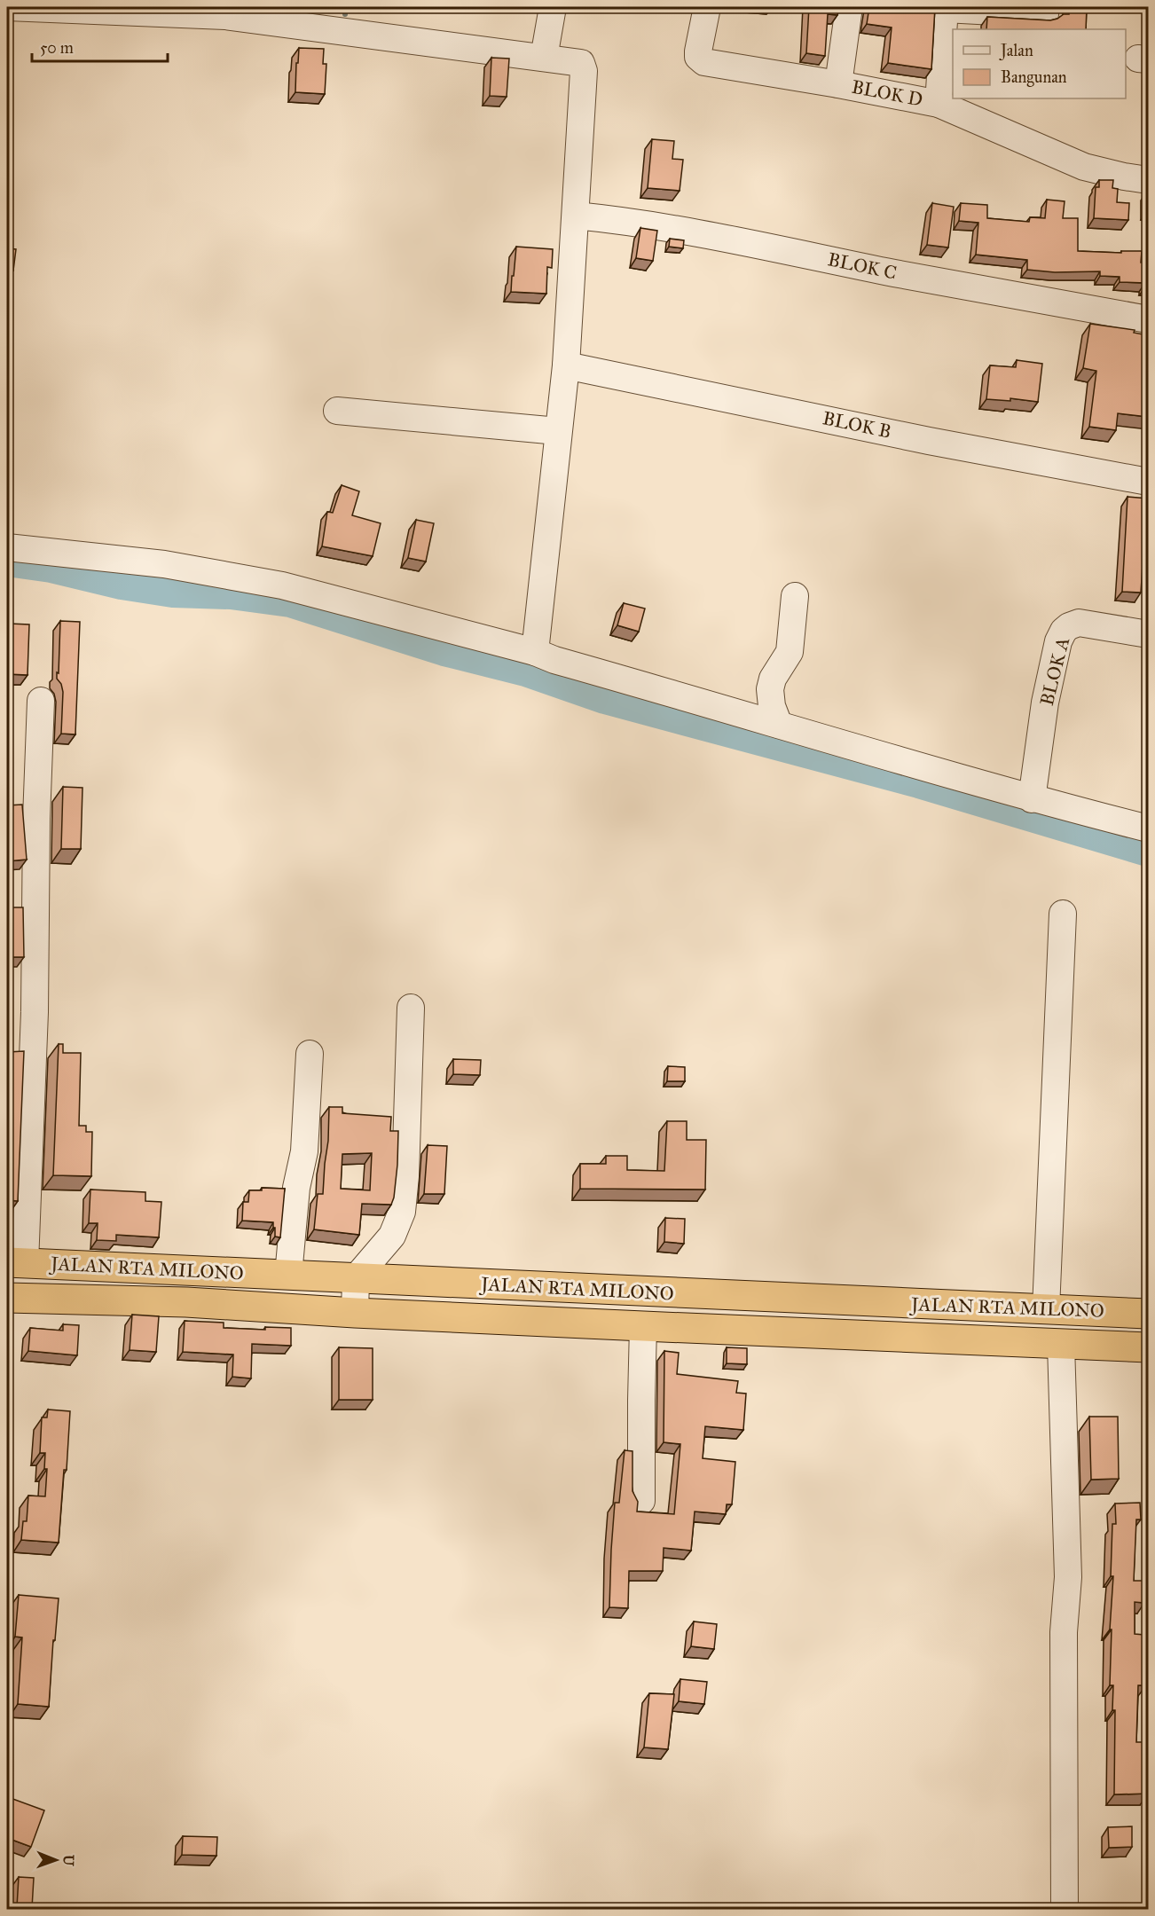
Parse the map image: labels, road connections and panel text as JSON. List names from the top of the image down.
{
  "streets": {
    "highway": ["JALAN RTA MILONO"],
    "street": [
      "BLOK D",
      "BLOK C",
      "BLOK B",
      "BLOK A"
    ]
  },
  "legend": ["Jalan", "Bangunan"],
  "scale_bar": "50 m",
  "north": "right"
}
